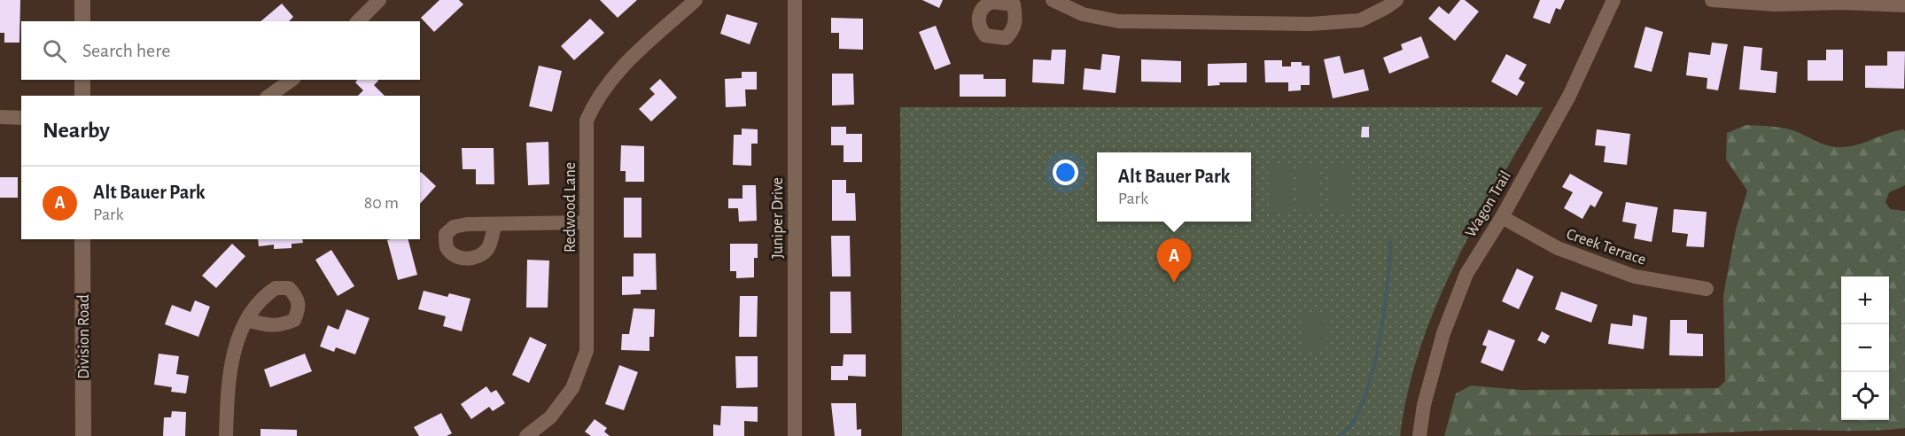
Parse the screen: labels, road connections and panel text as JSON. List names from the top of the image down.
{
  "streets": {
    "street": [
      "Wagon Trail",
      "Redwood Lane",
      "Juniper Drive",
      "Creek Terrace",
      "Division Road"
    ]
  },
  "crossings": [
    ["Wagon Trail", "Creek Terrace"]
  ],
  "page": {
    "search": "Search here",
    "heading": "Nearby",
    "popup": ["Alt Bauer Park", "Park"],
    "list": [
      {
        "mark": "A",
        "name": "Alt Bauer Park",
        "note": "Park",
        "value": "80 m"
      }
    ],
    "pins": "A",
    "map_buttons": ["+", "−"]
  }
}
